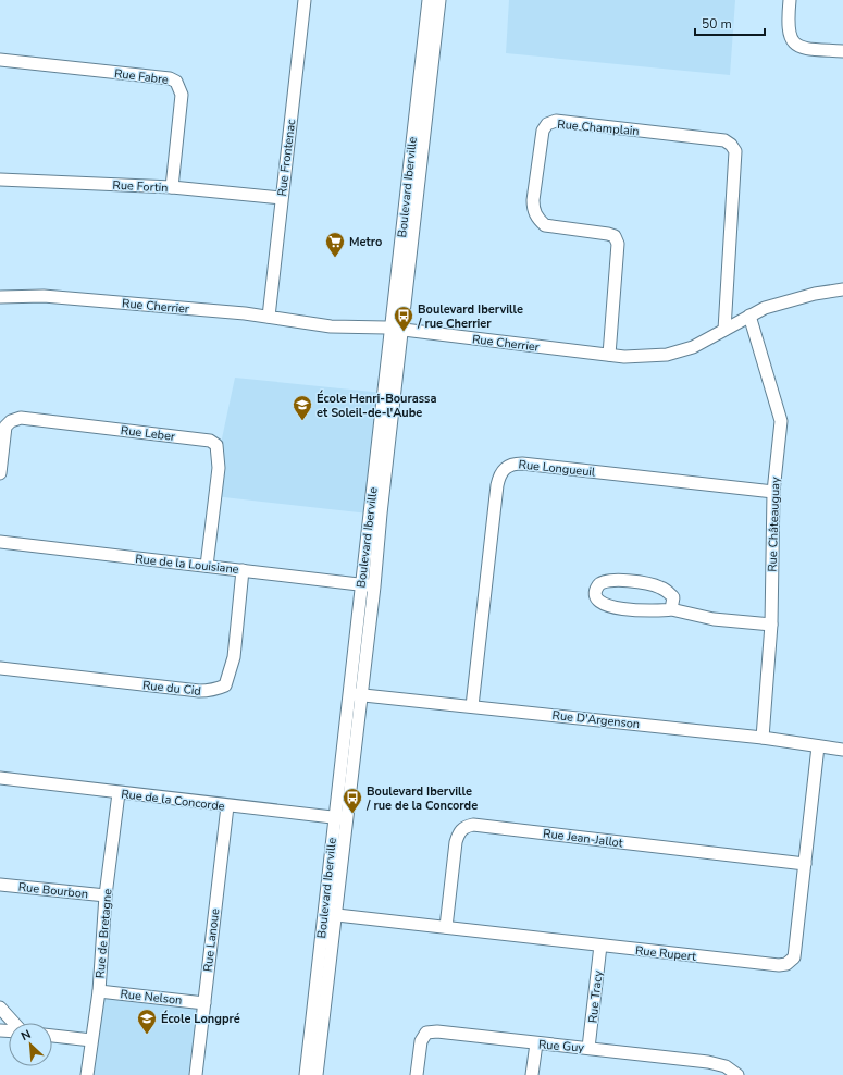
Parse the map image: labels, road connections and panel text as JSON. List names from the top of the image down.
{
  "streets": {
    "street": [
      "Rue Fabre",
      "Rue Champlain",
      "Rue Frontenac",
      "Rue Fortin",
      "Boulevard Iberville",
      "Rue Cherrier",
      "Rue Leber",
      "Rue Longueuil",
      "Rue Châteauguay",
      "Rue de la Louisiane",
      "Rue du Cid",
      "Rue D'Argenson",
      "Rue de la Concorde",
      "Rue Jean-Jallot",
      "Rue Bourbon",
      "Rue de Bretagne",
      "Rue Lanoue",
      "Rue Rupert",
      "Rue Nelson",
      "Rue Tracy",
      "Rue Guy"
    ]
  },
  "crossings": [
    ["Rue Fabre", "Rue Fortin"],
    ["Rue Champlain", "Rue Cherrier"],
    ["Rue Frontenac", "Rue Fortin"],
    ["Rue Frontenac", "Rue Cherrier"],
    ["Boulevard Iberville", "Rue Cherrier"],
    ["Boulevard Iberville", "Rue de la Louisiane"],
    ["Boulevard Iberville", "Rue D'Argenson"],
    ["Boulevard Iberville", "Rue de la Concorde"],
    ["Boulevard Iberville", "Rue Rupert"],
    ["Rue Cherrier", "Rue Châteauguay"],
    ["Rue Leber", "Rue de la Louisiane"],
    ["Rue Longueuil", "Rue Châteauguay"],
    ["Rue Longueuil", "Rue D'Argenson"],
    ["Rue Châteauguay", "Rue D'Argenson"],
    ["Rue de la Louisiane", "Rue du Cid"],
    ["Rue D'Argenson", "Rue Rupert"],
    ["Rue de la Concorde", "Rue de Bretagne"],
    ["Rue de la Concorde", "Rue Lanoue"],
    ["Rue Jean-Jallot", "Rue Rupert"],
    ["Rue Bourbon", "Rue de Bretagne"],
    ["Rue de Bretagne", "Rue Nelson"],
    ["Rue Lanoue", "Rue Nelson"],
    ["Rue Rupert", "Rue Tracy"],
    ["Rue Tracy", "Rue Guy"]
  ],
  "places": {
    "supermarket": ["Metro"],
    "bus stop": ["Boulevard Iberville / rue Cherrier", "Boulevard Iberville / rue de la Concorde"],
    "school or university": ["École Henri-Bourassa et Soleil-de-l'Aube", "École Longpré"]
  },
  "scale_bar": "50 m",
  "north": "top left"
}
